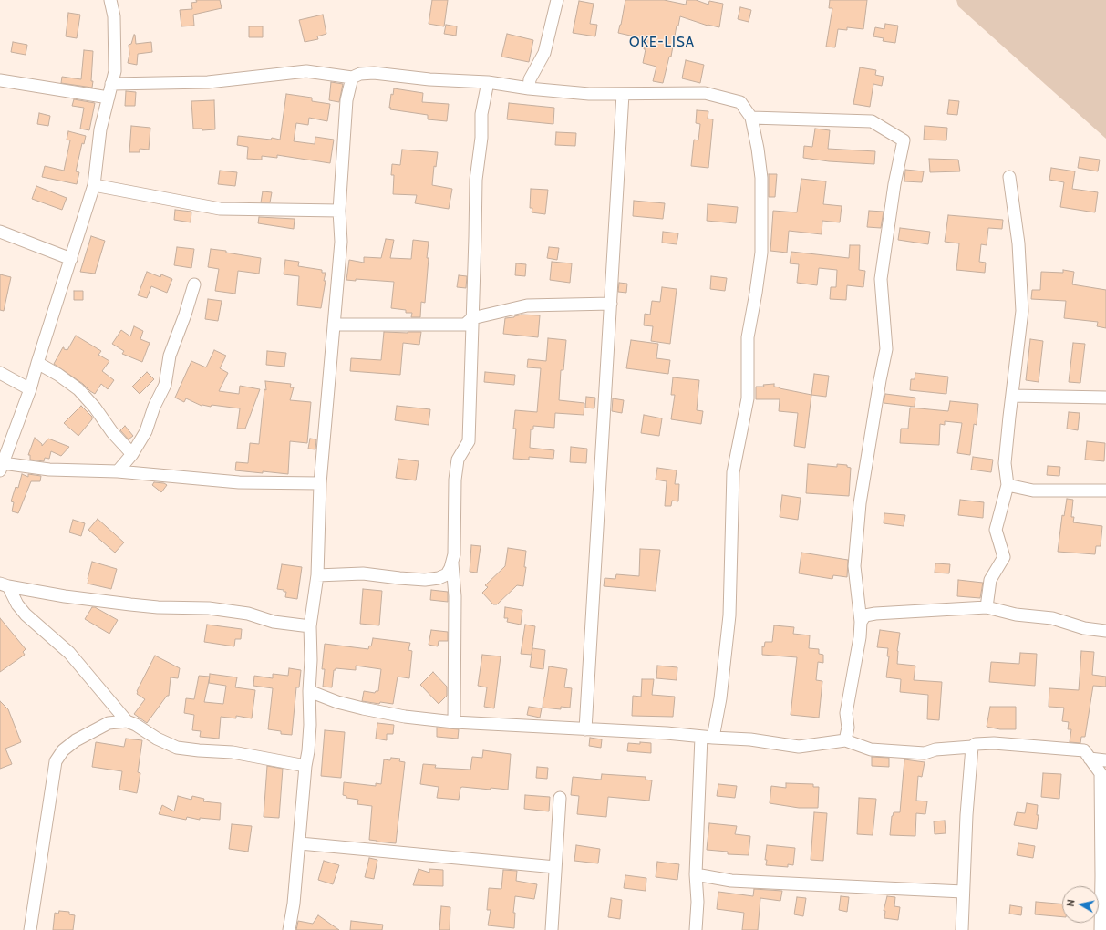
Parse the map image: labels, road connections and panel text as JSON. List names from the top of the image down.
{
  "districts": ["OKE-LISA"],
  "north": "left"
}
